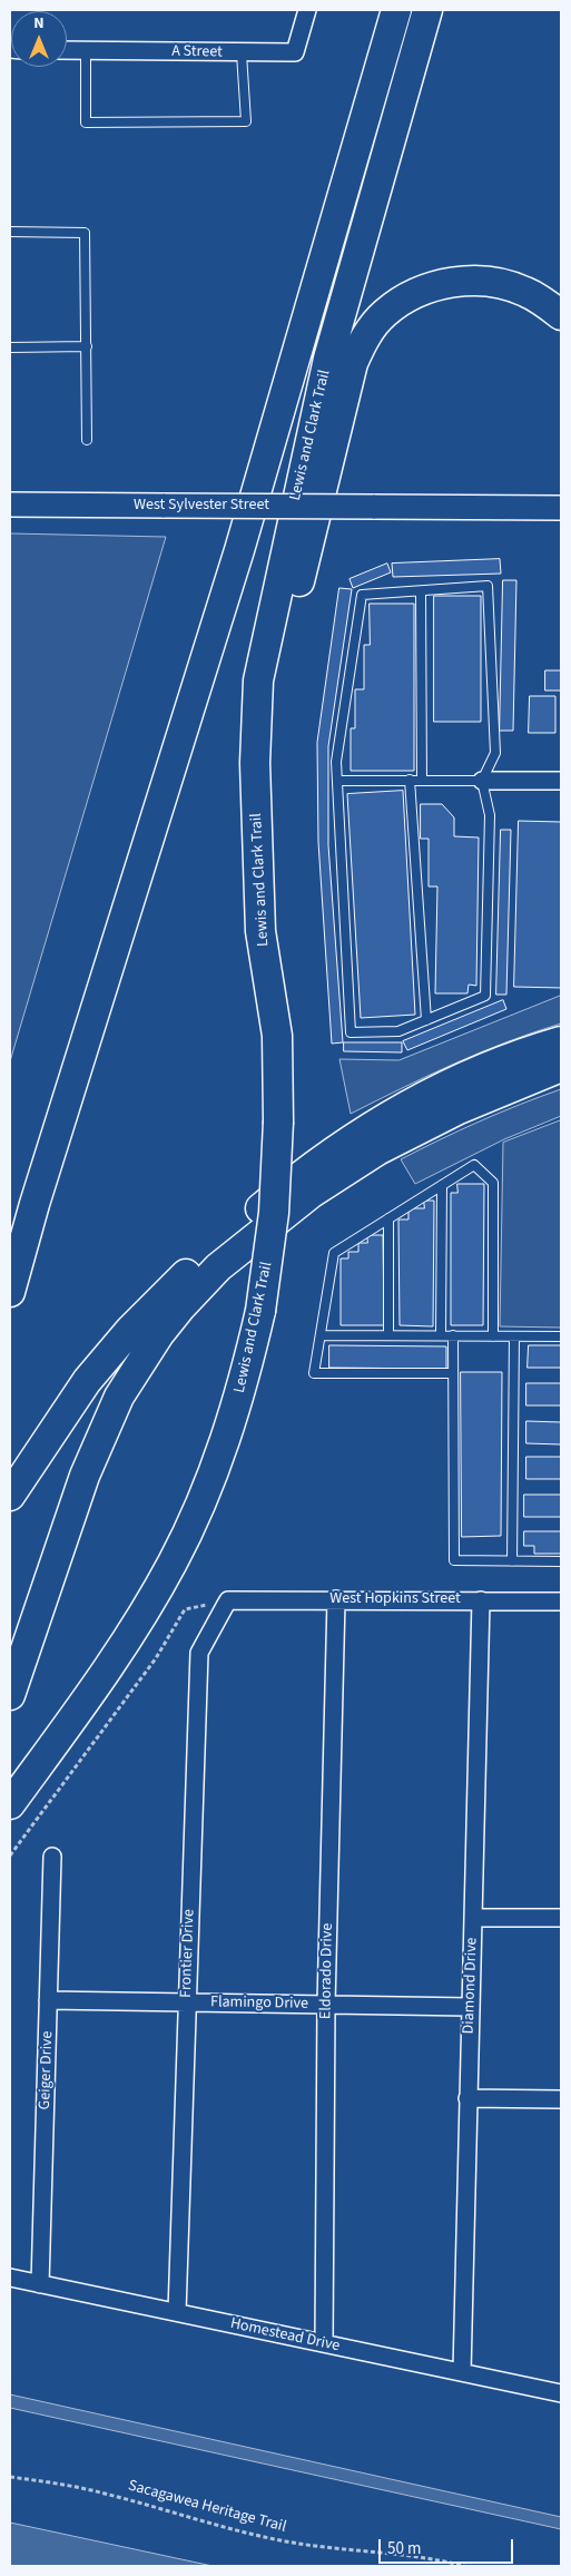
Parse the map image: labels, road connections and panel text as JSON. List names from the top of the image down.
{
  "streets": {
    "highway": ["Lewis and Clark Trail"],
    "street": [
      "A Street",
      "West Sylvester Street",
      "West Hopkins Street",
      "Frontier Drive",
      "Eldorado Drive",
      "Diamond Drive",
      "Flamingo Drive",
      "Geiger Drive",
      "Homestead Drive"
    ],
    "path": ["Sacagawea Heritage Trail"]
  },
  "crossings": [
    ["West Hopkins Street", "Frontier Drive"],
    ["West Hopkins Street", "Eldorado Drive"],
    ["West Hopkins Street", "Diamond Drive"],
    ["Frontier Drive", "Flamingo Drive"],
    ["Frontier Drive", "Homestead Drive"],
    ["Eldorado Drive", "Flamingo Drive"],
    ["Eldorado Drive", "Homestead Drive"],
    ["Diamond Drive", "Flamingo Drive"],
    ["Diamond Drive", "Homestead Drive"],
    ["Flamingo Drive", "Geiger Drive"],
    ["Geiger Drive", "Homestead Drive"]
  ],
  "scale_bar": "50 m",
  "north": "top"
}
